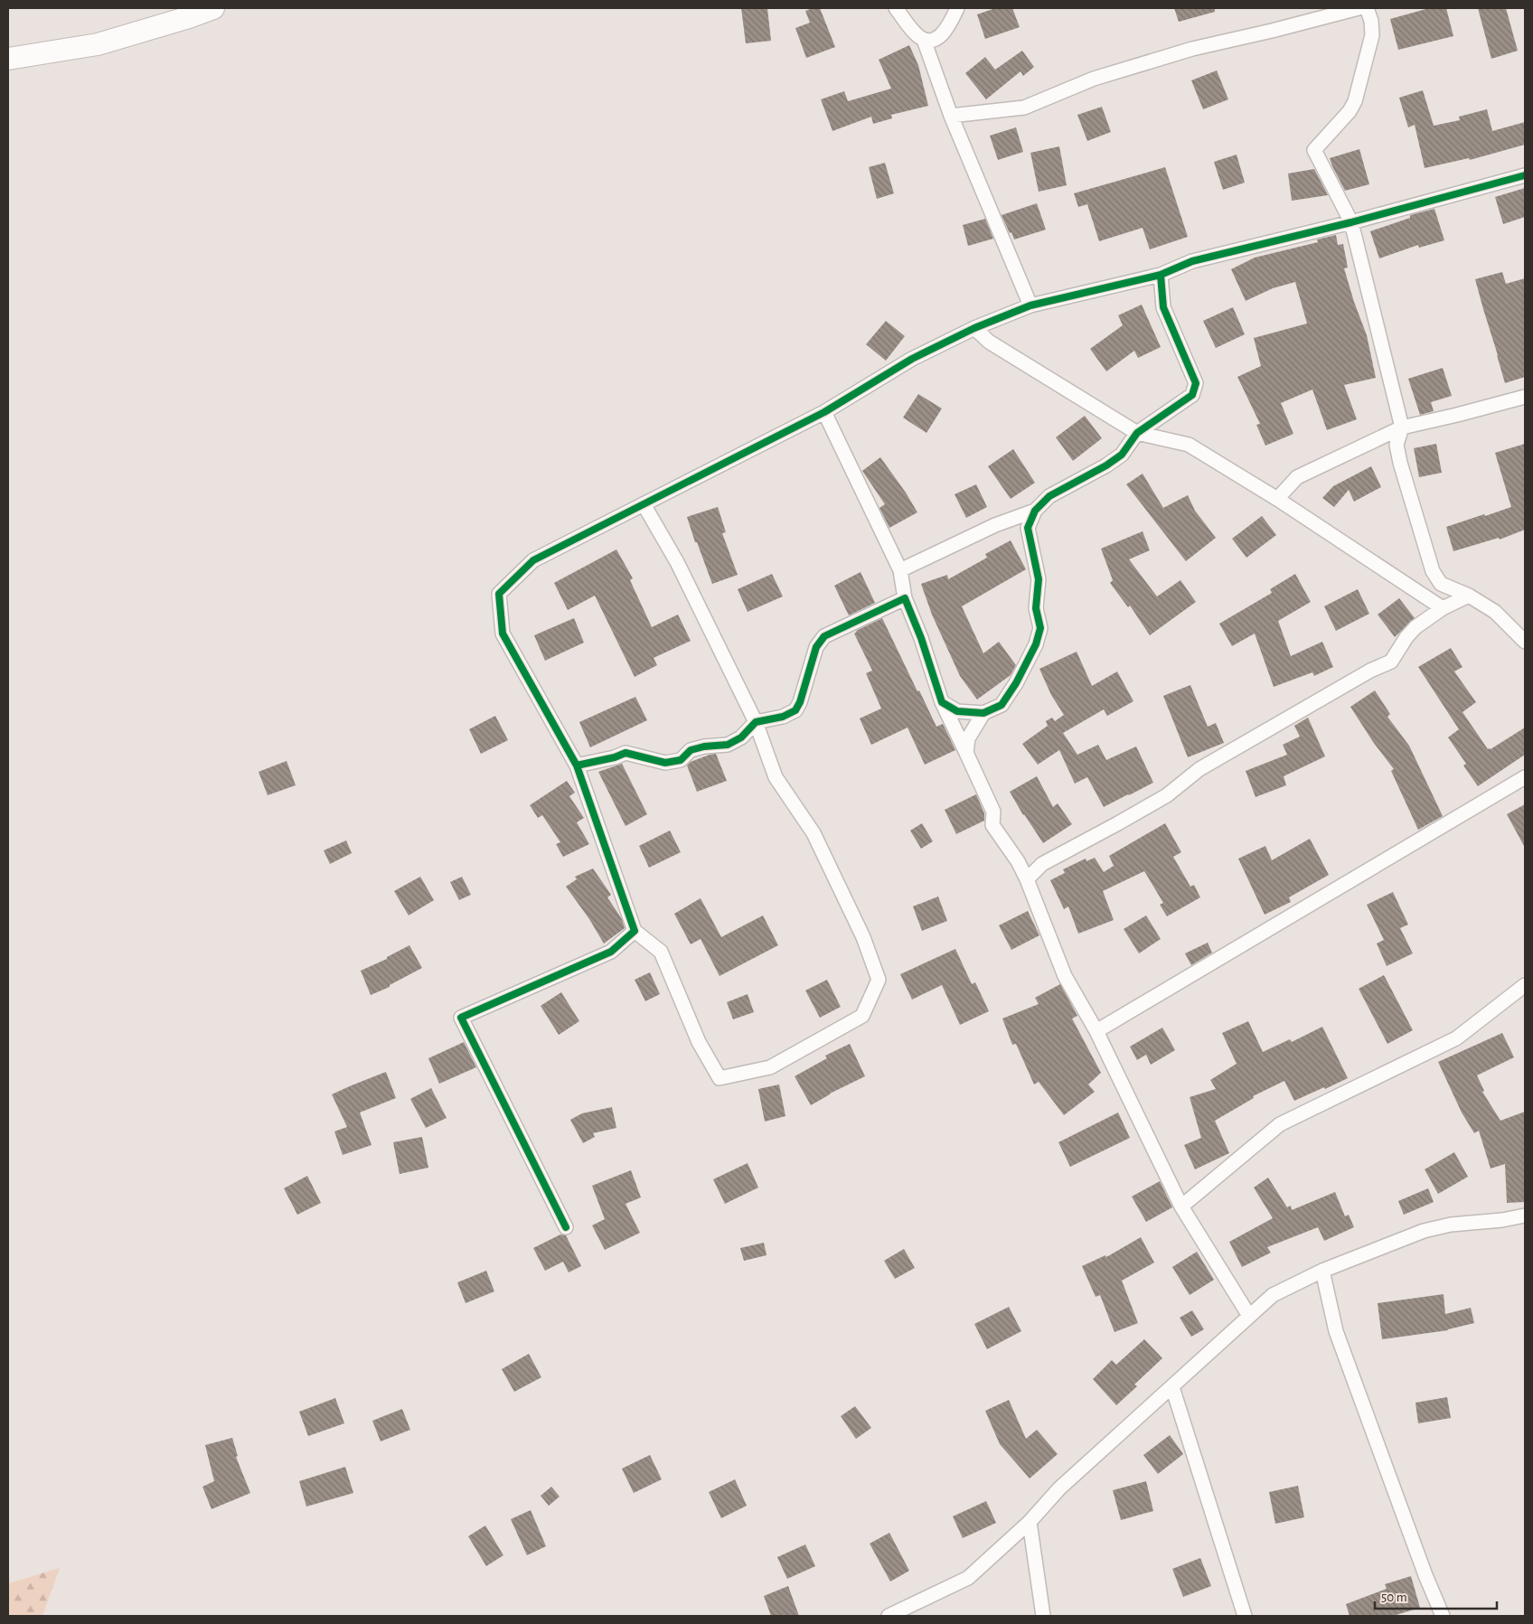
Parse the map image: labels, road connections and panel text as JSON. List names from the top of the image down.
{
  "scale_bar": "50 m"
}
